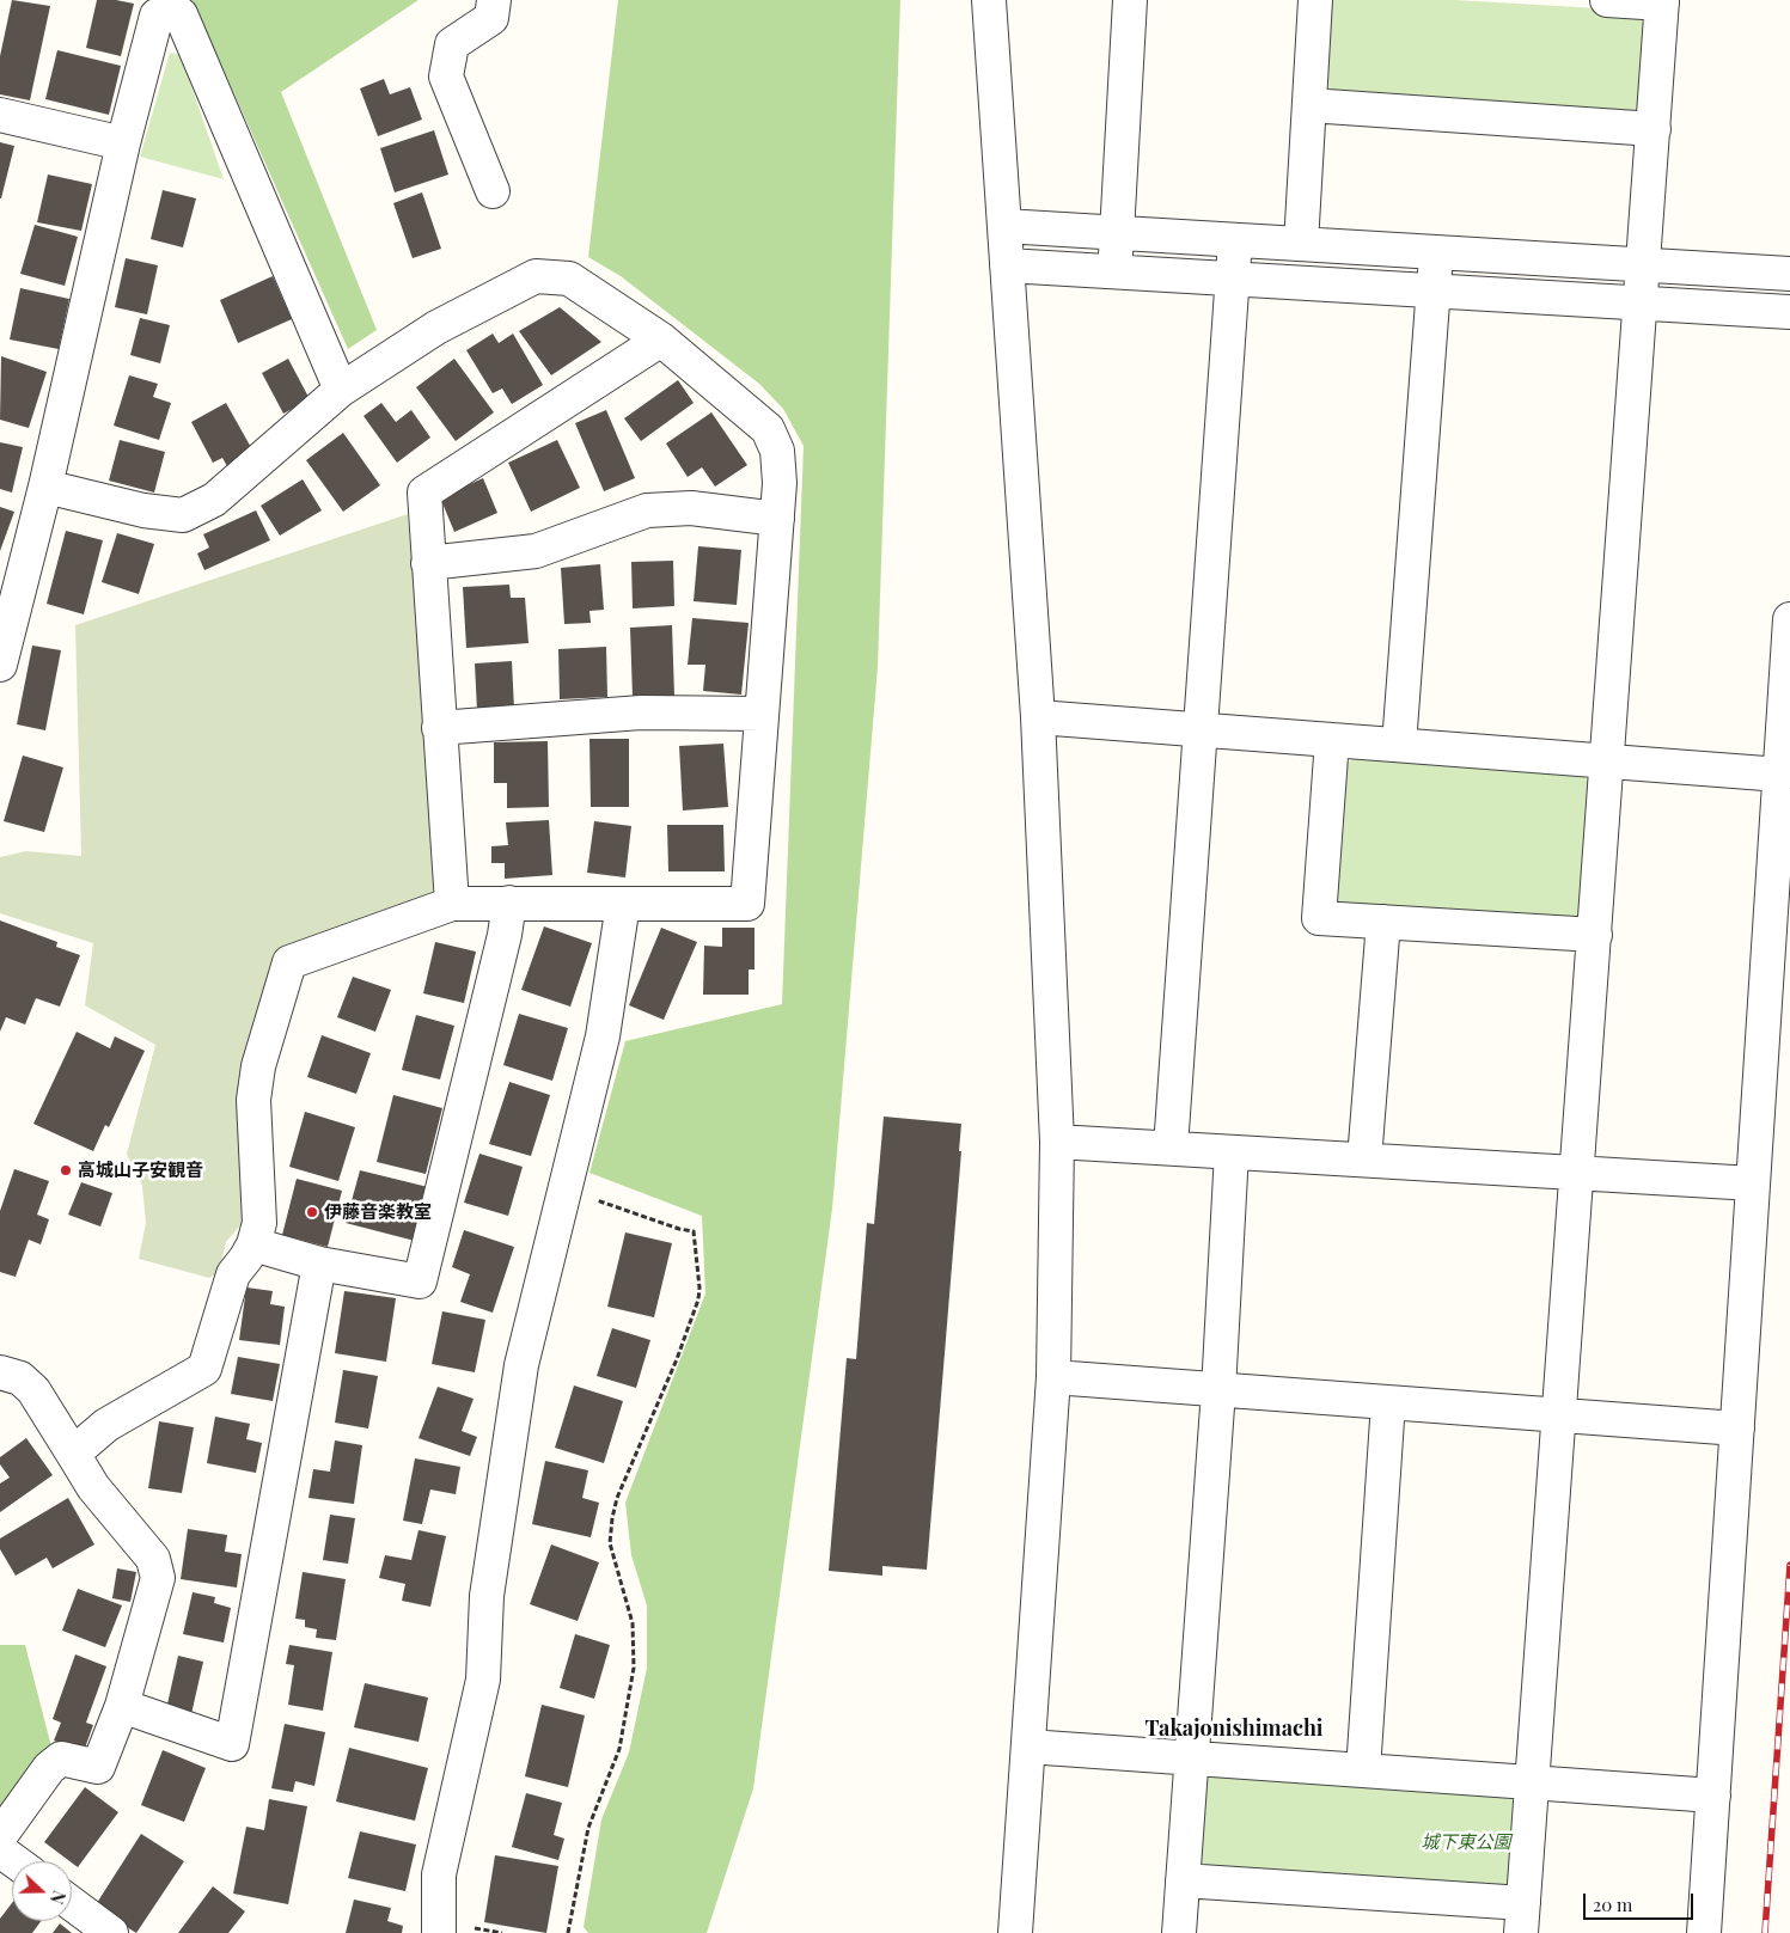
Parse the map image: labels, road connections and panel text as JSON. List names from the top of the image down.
{
  "districts": ["Takajonishimachi"],
  "parks": ["城下東公園"],
  "places": ["高城山子安観音", "伊藤音楽教室"],
  "scale_bar": "20 m",
  "north": "right"
}
